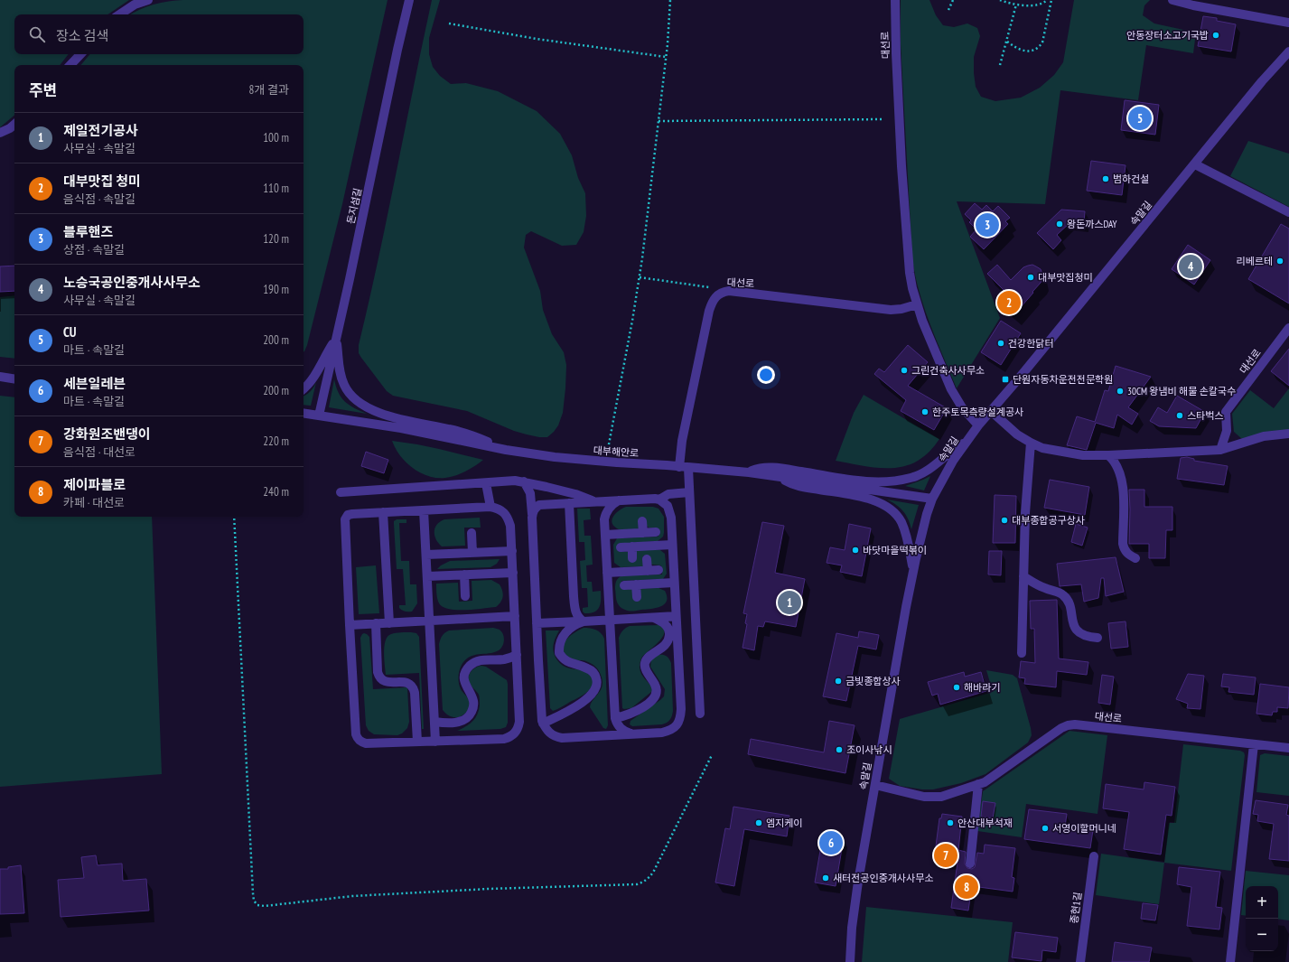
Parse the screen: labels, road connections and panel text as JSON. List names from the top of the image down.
{
  "streets": {
    "street": [
      "대선로",
      "돈지섬길",
      "속말길",
      "대부해안로",
      "종현1길"
    ]
  },
  "crossings": [
    ["대선로", "속말길"],
    ["대선로", "대부해안로"],
    ["돈지섬길", "대부해안로"],
    ["속말길", "대부해안로"]
  ],
  "places": {
    "other": [
      "안동장터소고기국밥",
      "범하건설",
      "왕돈까스DAY",
      "리베르테",
      "대부맛집청미",
      "건강한닭터",
      "그린건축사사무소",
      "30CM 왕냄비 해물 손칼국수",
      "한주토목측량설계공사",
      "스타벅스",
      "대부종합공구상사",
      "바닷마을떡볶이",
      "금빛종합상사",
      "해바라기",
      "조이사낚시",
      "엠지케이",
      "안산대부석재",
      "서영이할머니네",
      "새터전공인중개사사무소"
    ],
    "transit": ["단원자동차운전전문학원"]
  },
  "page": {
    "search": "장소 검색",
    "heading": ["주변", "8개 결과"],
    "pins": [
      "5",
      "3",
      "4",
      "2",
      "1",
      "6",
      "7",
      "8"
    ],
    "list": [
      {
        "mark": "1",
        "name": "제일전기공사",
        "note": "사무실 · 속말길",
        "value": "100 m"
      },
      {
        "mark": "2",
        "name": "대부맛집 청미",
        "note": "음식점 · 속말길",
        "value": "110 m"
      },
      {
        "mark": "3",
        "name": "블루핸즈",
        "note": "상점 · 속말길",
        "value": "120 m"
      },
      {
        "mark": "4",
        "name": "노승국공인중개사사무소",
        "note": "사무실 · 속말길",
        "value": "190 m"
      },
      {
        "mark": "5",
        "name": "CU",
        "note": "마트 · 속말길",
        "value": "200 m"
      },
      {
        "mark": "6",
        "name": "세븐일레븐",
        "note": "마트 · 속말길",
        "value": "200 m"
      },
      {
        "mark": "7",
        "name": "강화원조밴댕이",
        "note": "음식점 · 대선로",
        "value": "220 m"
      },
      {
        "mark": "8",
        "name": "제이파블로",
        "note": "카페 · 대선로",
        "value": "240 m"
      }
    ],
    "map_buttons": ["+", "−"]
  }
}
